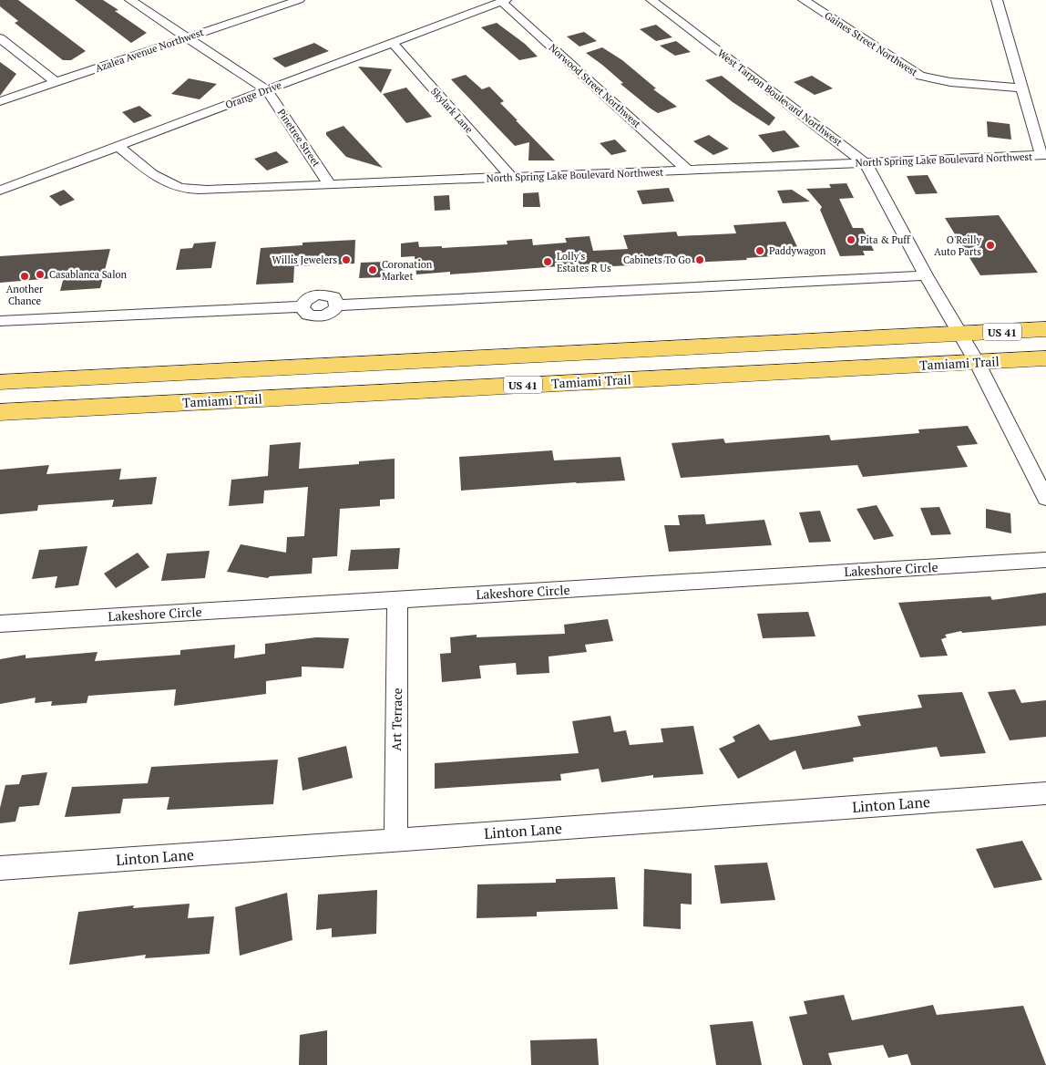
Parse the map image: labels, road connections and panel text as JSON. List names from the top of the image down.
{
  "streets": {
    "main road": ["US 41", "Tamiami Trail"],
    "street": [
      "Gaines Street Northwest",
      "Azalea Avenue Northwest",
      "Norwood Street Northwest",
      "Orange Drive",
      "West Tarpon Boulevard Northwest",
      "Skylark Lane",
      "Pinetree Street",
      "North Spring Lake Boulevard Northwest",
      "Lakeshore Circle",
      "Art Terrace",
      "Linton Lane"
    ]
  },
  "crossings": [
    ["Azalea Avenue Northwest", "Pinetree Street"],
    ["Norwood Street Northwest", "Orange Drive"],
    ["Norwood Street Northwest", "North Spring Lake Boulevard Northwest"],
    ["Orange Drive", "Skylark Lane"],
    ["Orange Drive", "Pinetree Street"],
    ["Orange Drive", "North Spring Lake Boulevard Northwest"],
    ["West Tarpon Boulevard Northwest", "North Spring Lake Boulevard Northwest"],
    ["West Tarpon Boulevard Northwest", "US 41"],
    ["West Tarpon Boulevard Northwest", "Tamiami Trail"],
    ["Skylark Lane", "North Spring Lake Boulevard Northwest"],
    ["Pinetree Street", "North Spring Lake Boulevard Northwest"],
    ["Lakeshore Circle", "Art Terrace"],
    ["Art Terrace", "Linton Lane"]
  ],
  "places": [
    "Pita & Puff",
    "O'Reilly Auto Parts",
    "Paddywagon",
    "Willis Jewelers",
    "Cabinets To Go",
    "Lolly's Estates R Us",
    "Coronation Market",
    "Casablanca Salon",
    "Another Chance"
  ]
}
